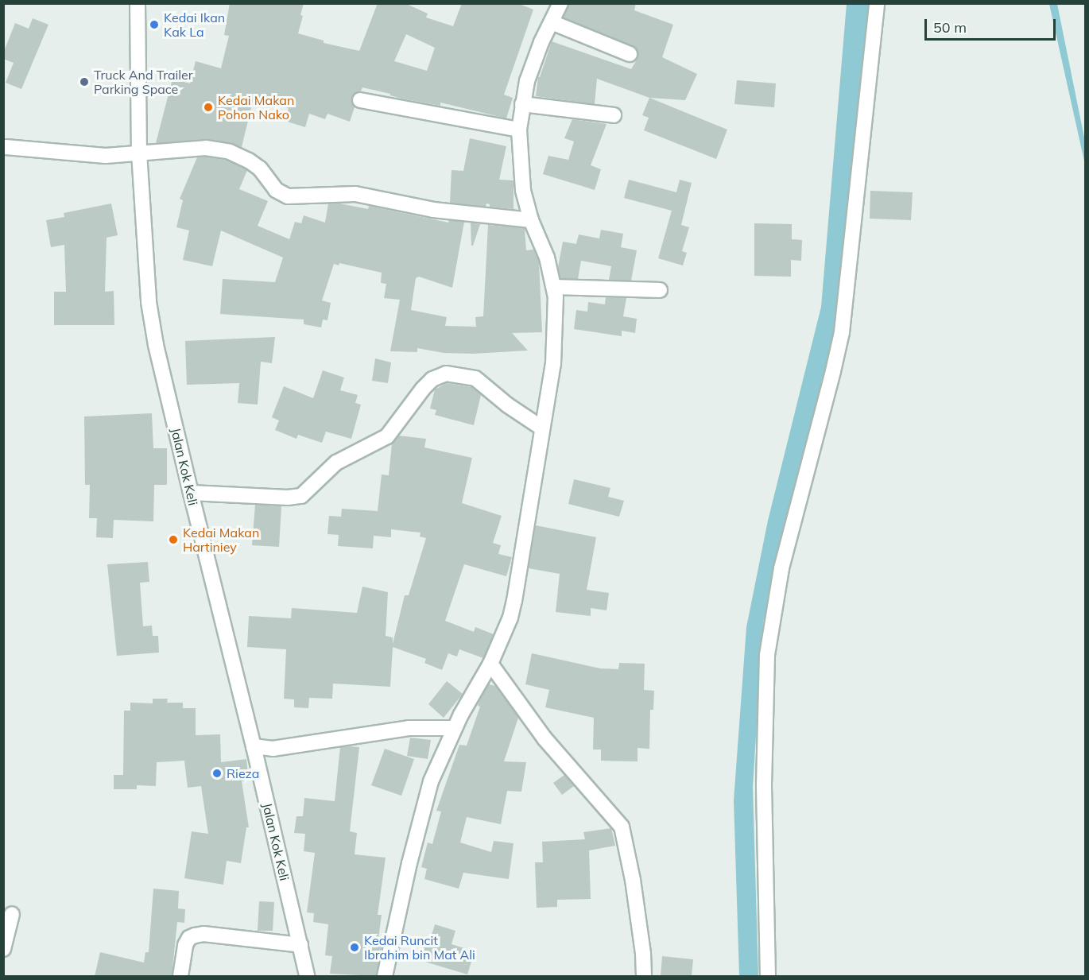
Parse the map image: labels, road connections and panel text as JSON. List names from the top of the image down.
{
  "streets": {
    "street": ["Jalan Kok Keli"]
  },
  "places": [
    "Kedai Ikan Kak La",
    "Truck And Trailer Parking Space",
    "Kedai Makan Pohon Nako",
    "Kedai Makan Hartiniey",
    "Rieza",
    "Kedai Runcit Ibrahim bin Mat Ali"
  ],
  "scale_bar": "50 m"
}
